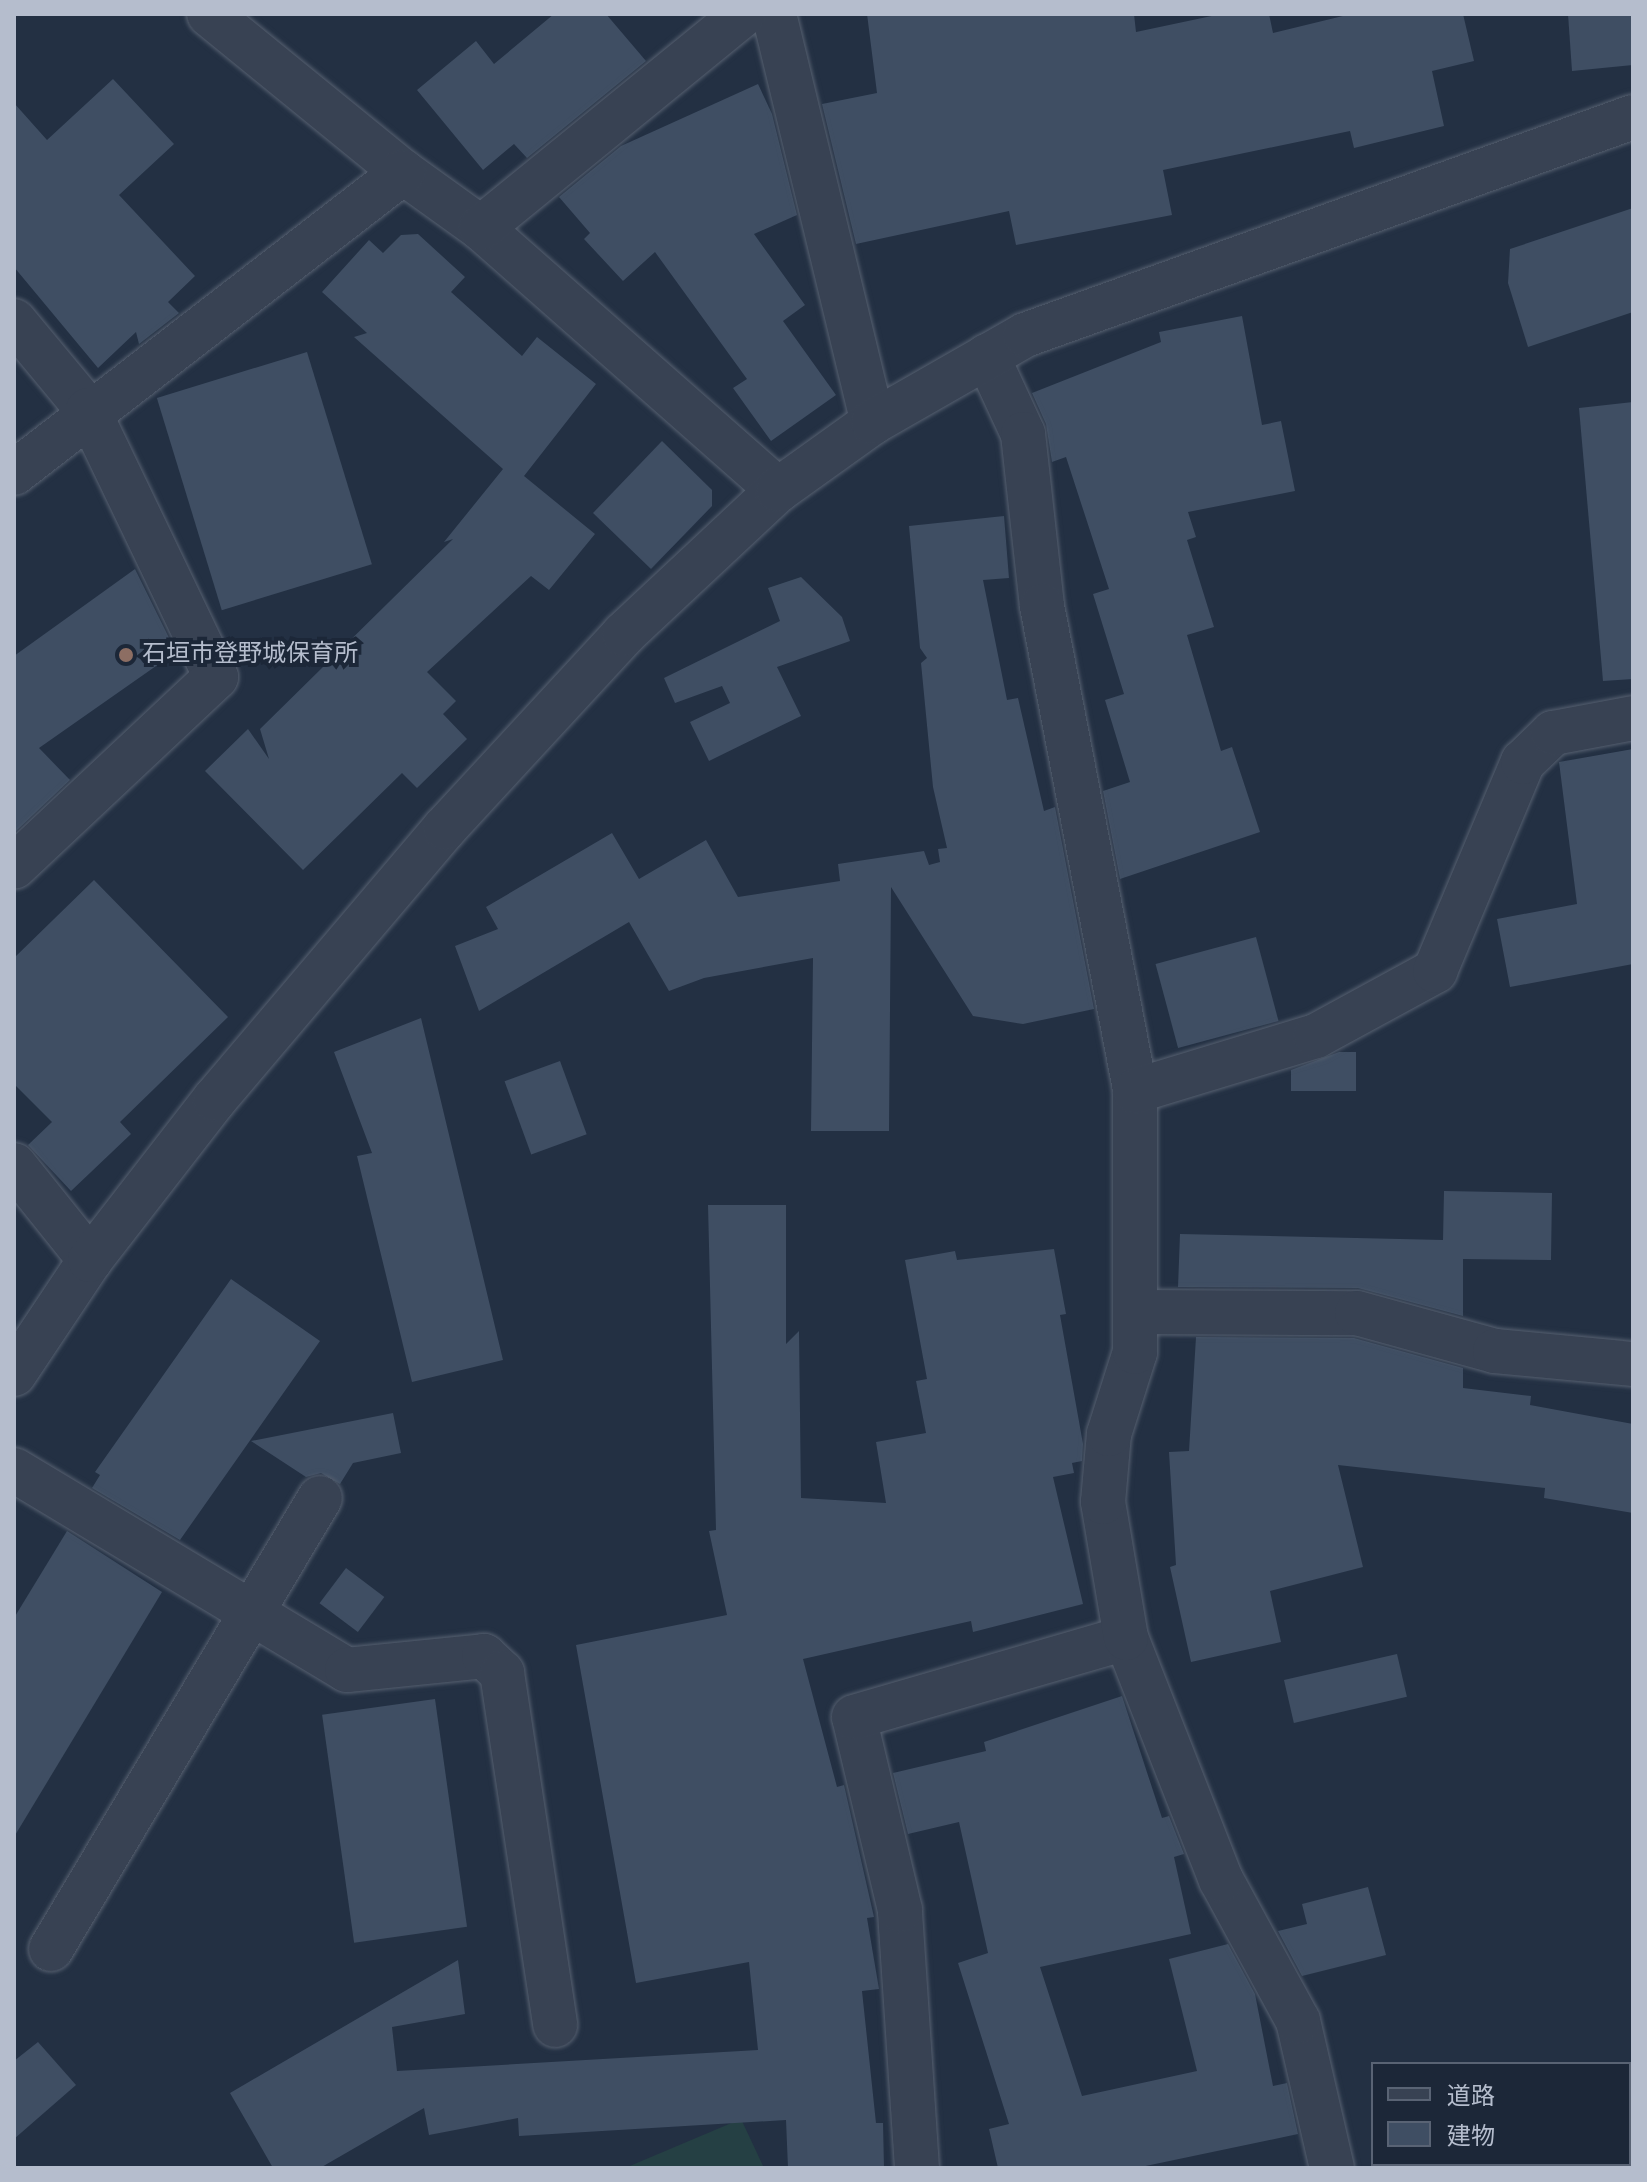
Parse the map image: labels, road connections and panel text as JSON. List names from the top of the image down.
{
  "places": ["石垣市登野城保育所"],
  "legend": ["道路", "建物"]
}
